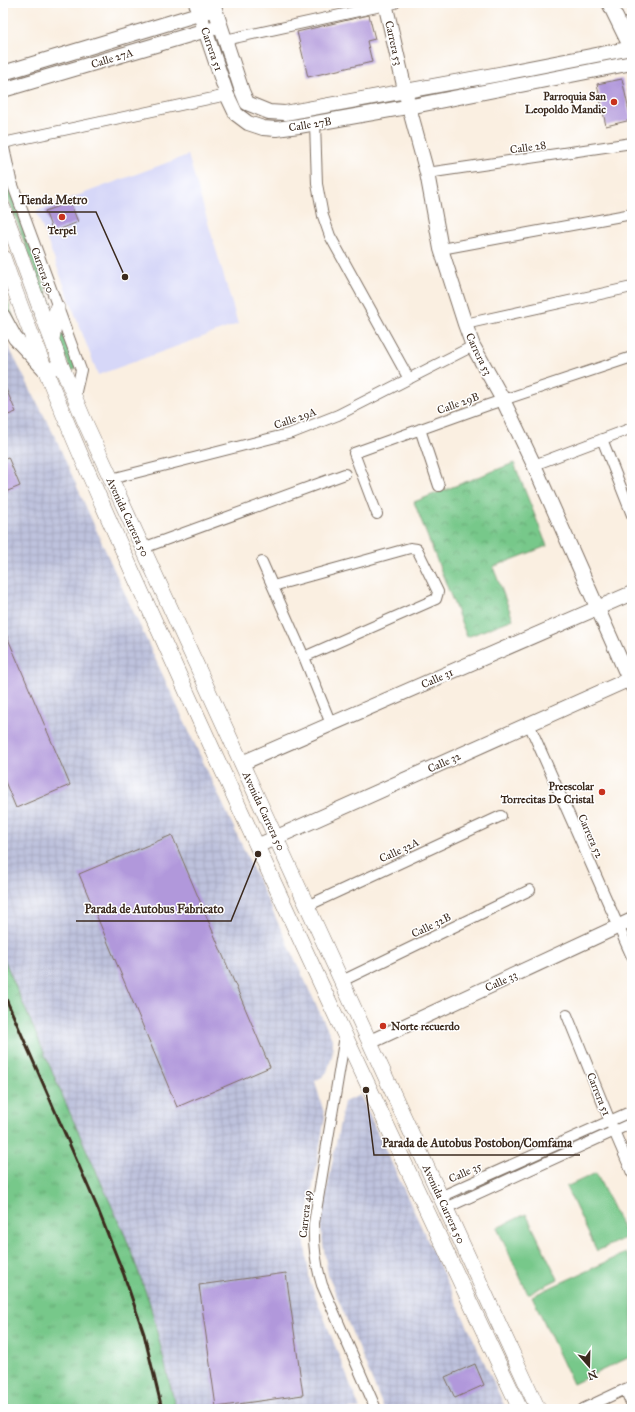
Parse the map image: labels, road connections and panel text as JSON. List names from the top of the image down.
{
  "streets": {
    "main road": [
      "Carrera 53",
      "Carrera 51",
      "Calle 27A",
      "Calle 27B",
      "Avenida Carrera 50",
      "Calle 31",
      "Calle 32",
      "Calle 33"
    ],
    "street": [
      "Calle 28",
      "Carrera 50",
      "Calle 29B",
      "Calle 29A",
      "Carrera 52",
      "Calle 32A",
      "Calle 32B",
      "Calle 35",
      "Carrera 49"
    ]
  },
  "crossings": [
    ["Carrera 53", "Calle 27B"],
    ["Carrera 53", "Calle 28"],
    ["Carrera 53", "Calle 29B"],
    ["Carrera 53", "Calle 29A"],
    ["Carrera 53", "Calle 31"],
    ["Carrera 53", "Calle 32"],
    ["Carrera 51", "Calle 27A"],
    ["Carrera 51", "Calle 27B"],
    ["Carrera 51", "Calle 35"],
    ["Carrera 50", "Avenida Carrera 50"],
    ["Calle 29A", "Avenida Carrera 50"],
    ["Avenida Carrera 50", "Calle 31"],
    ["Avenida Carrera 50", "Calle 32"],
    ["Avenida Carrera 50", "Calle 32A"],
    ["Avenida Carrera 50", "Calle 32B"],
    ["Avenida Carrera 50", "Calle 33"],
    ["Avenida Carrera 50", "Calle 35"],
    ["Avenida Carrera 50", "Carrera 49"],
    ["Calle 32", "Carrera 52"],
    ["Carrera 52", "Calle 33"]
  ],
  "places": [
    "Parroquia San Leopoldo Mandic",
    "Terpel",
    "Tienda Metro",
    "Preescolar Torrecitas De Cristal",
    "Parada de Autobus Fabricato",
    "Norte recuerdo",
    "Parada de Autobus Postobon/Comfama"
  ],
  "north": "bottom"
}
